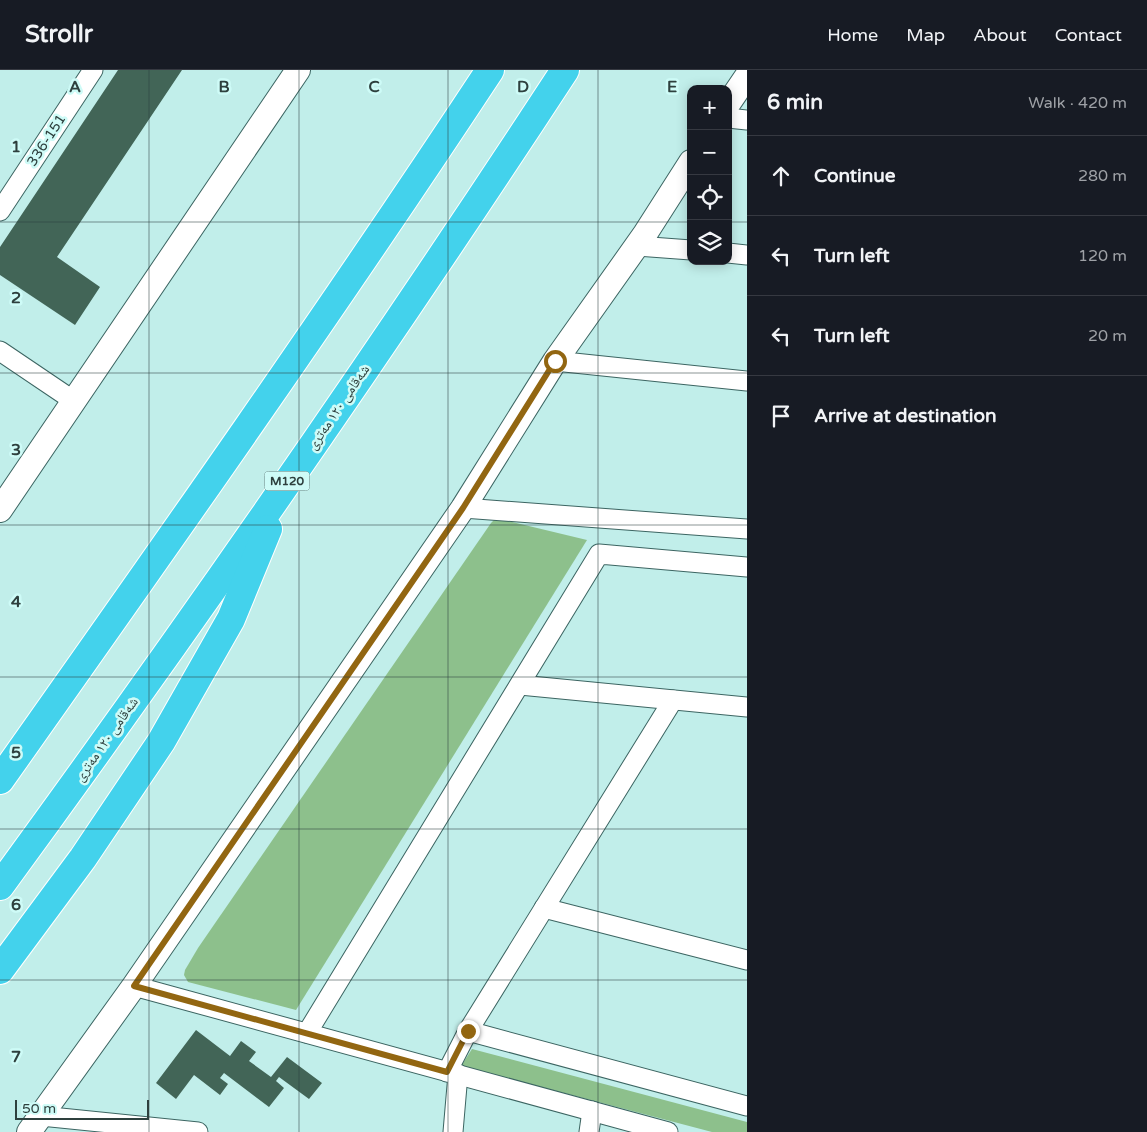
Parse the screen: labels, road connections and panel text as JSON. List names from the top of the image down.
{
  "streets": {
    "highway": ["شەقامی ١٢٠ مەتری", "M120"],
    "street": ["336-151"]
  },
  "scale_bar": "50 m",
  "page": {
    "header": "Strollr",
    "nav": [
      "Home",
      "Map",
      "About",
      "Contact"
    ],
    "heading": ["6 min", "Walk · 420 m"],
    "map_buttons": ["+", "−"],
    "list": [
      ["Continue", "280 m"],
      ["Turn left", "120 m"],
      ["Turn left", "20 m"],
      "Arrive at destination"
    ],
    "scale": "50 m"
  },
  "grid": {
    "columns": [
      "A",
      "B",
      "C",
      "D",
      "E"
    ],
    "rows": [
      "1",
      "2",
      "3",
      "4",
      "5",
      "6",
      "7"
    ]
  }
}
